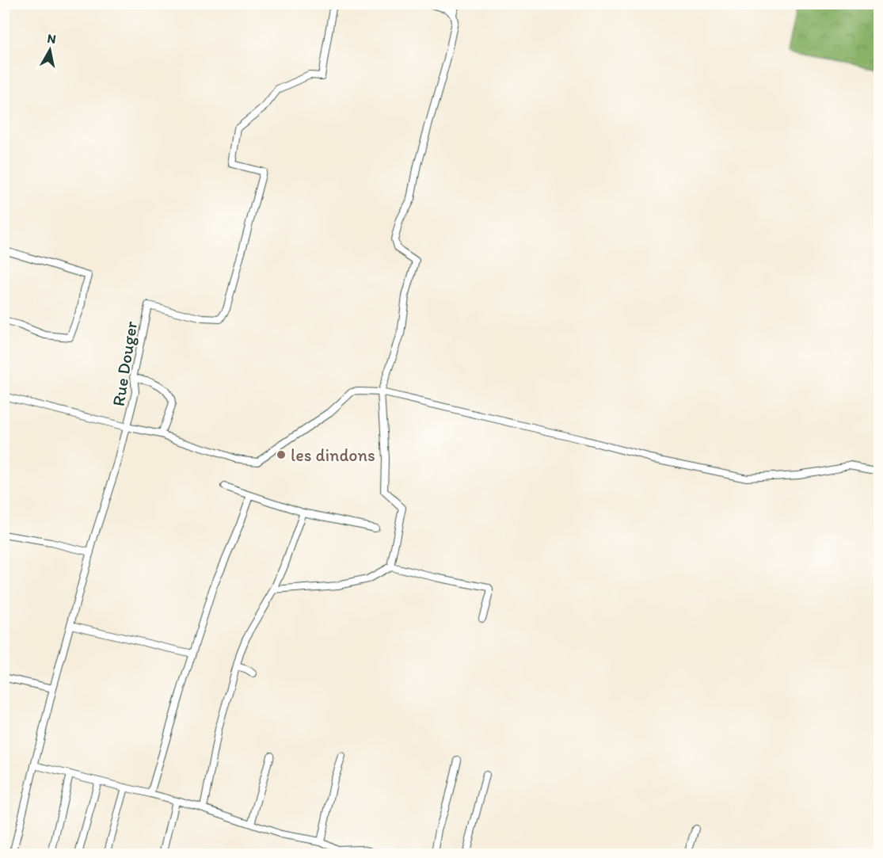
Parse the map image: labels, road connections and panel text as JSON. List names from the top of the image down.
{
  "streets": {
    "street": ["Rue Douger"]
  },
  "places": ["les dindons"],
  "north": "top"
}
